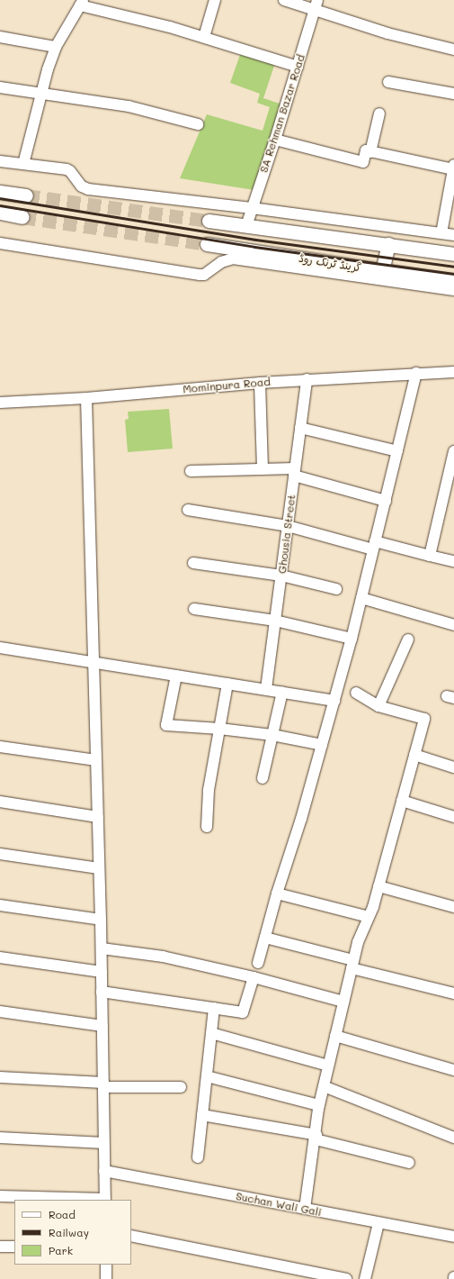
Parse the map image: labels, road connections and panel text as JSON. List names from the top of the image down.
{
  "streets": {
    "main road": ["گرینڈ ٹرنک روڈ"],
    "street": [
      "SA Rehman Bazar Road",
      "Mominpura Road",
      "Ghousia Street",
      "Suchan Wali Gali"
    ]
  },
  "crossings": [
    ["Mominpura Road", "Ghousia Street"]
  ],
  "legend": ["Road", "Railway", "Park"]
}
